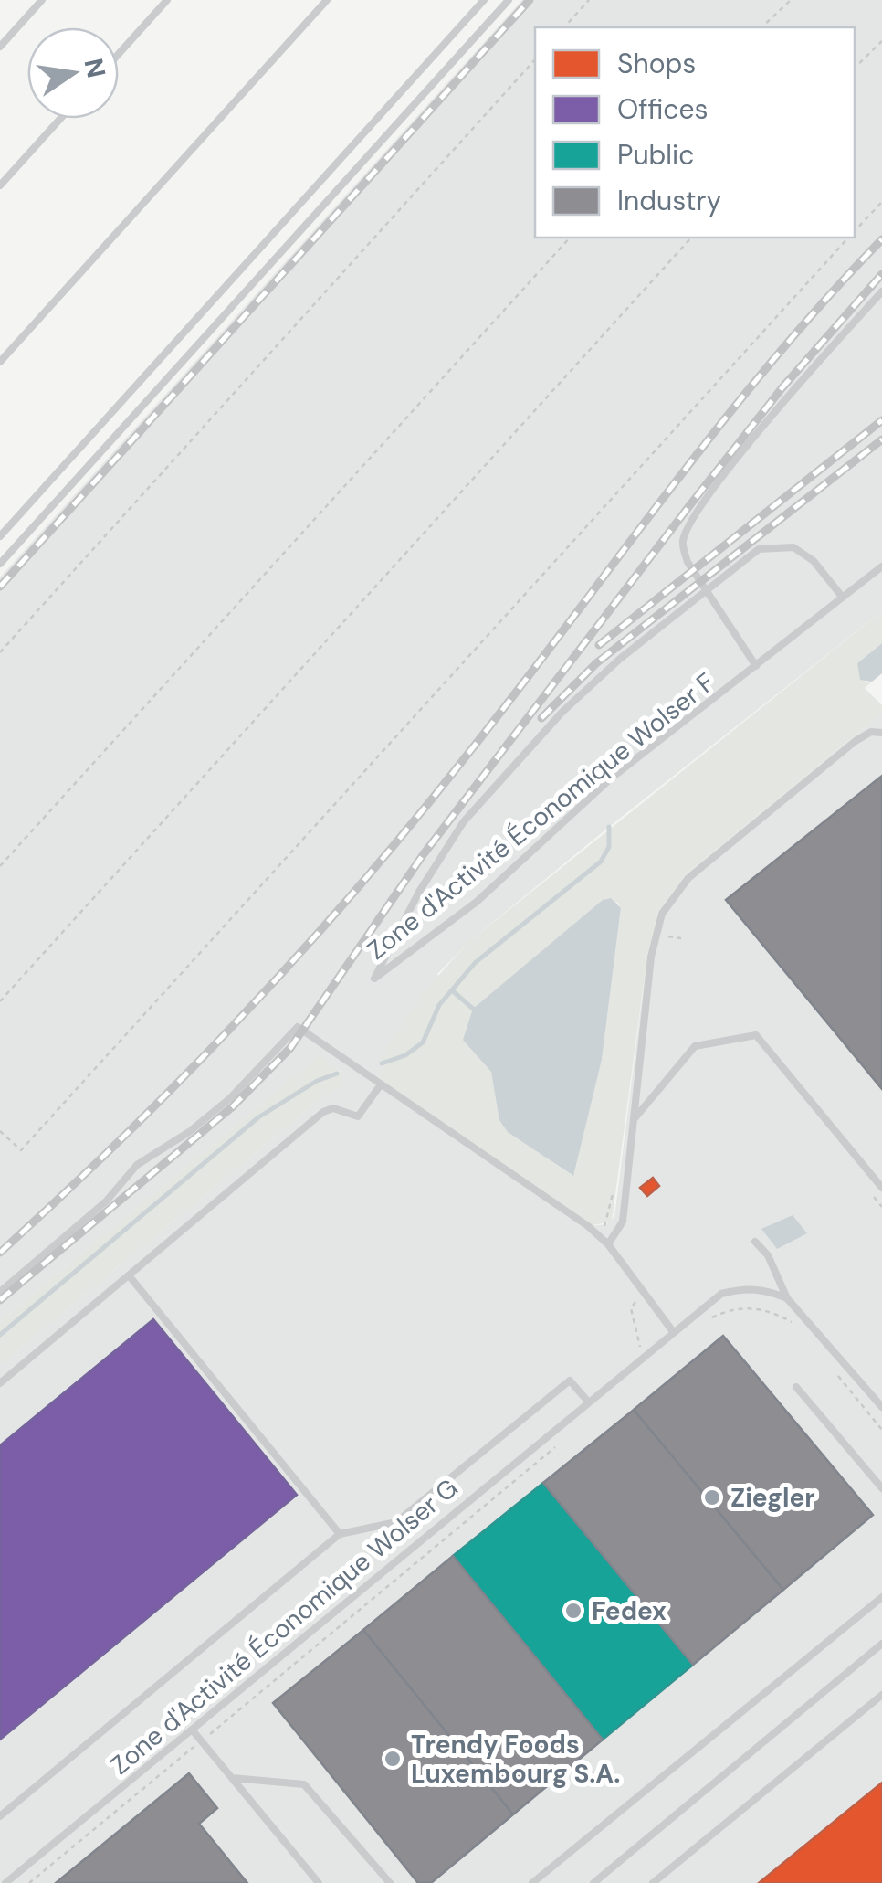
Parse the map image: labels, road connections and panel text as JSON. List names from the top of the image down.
{
  "streets": {
    "lane": ["Zone d'Activité Économique Wolser F", "Zone d'Activité Économique Wolser G"]
  },
  "places": ["Ziegler", "Fedex", "Trendy Foods Luxembourg S.A."],
  "legend": [
    "Shops",
    "Offices",
    "Public",
    "Industry"
  ],
  "north": "right"
}
